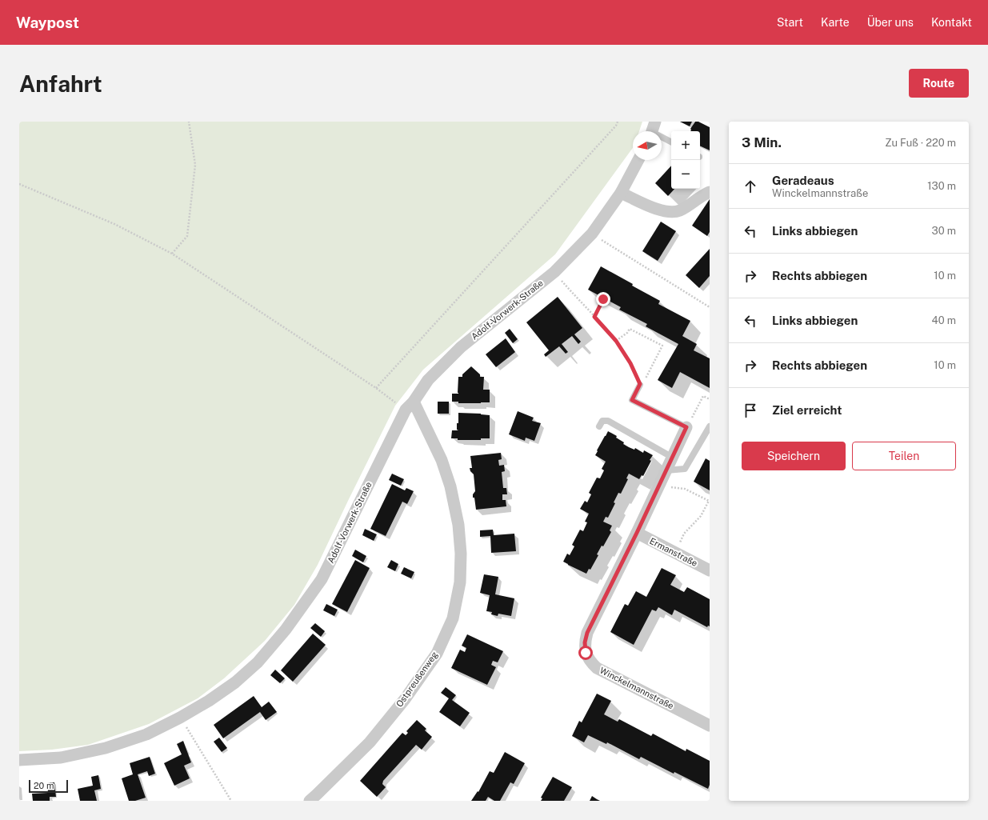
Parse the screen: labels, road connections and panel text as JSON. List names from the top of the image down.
{
  "streets": {
    "street": [
      "Adolf-Vorwerk-Straße",
      "Ermanstraße",
      "Ostpreußenweg",
      "Winckelmannstraße"
    ]
  },
  "crossings": [
    ["Adolf-Vorwerk-Straße", "Ostpreußenweg"],
    ["Ermanstraße", "Winckelmannstraße"]
  ],
  "scale_bar": "20 m",
  "north": "left",
  "page": {
    "header": "Waypost",
    "nav": [
      "Start",
      "Karte",
      "Über uns",
      "Kontakt"
    ],
    "buttons": [
      "Route",
      ["Speichern", "Teilen"]
    ],
    "title": "Anfahrt",
    "heading": ["3 Min.", "Zu Fuß · 220 m"],
    "map_buttons": ["+", "−"],
    "list": [
      ["Geradeaus", "Winckelmannstraße", "130 m"],
      ["Links abbiegen", "30 m"],
      ["Rechts abbiegen", "10 m"],
      ["Links abbiegen", "40 m"],
      ["Rechts abbiegen", "10 m"],
      "Ziel erreicht"
    ],
    "scale": "20 m"
  }
}
